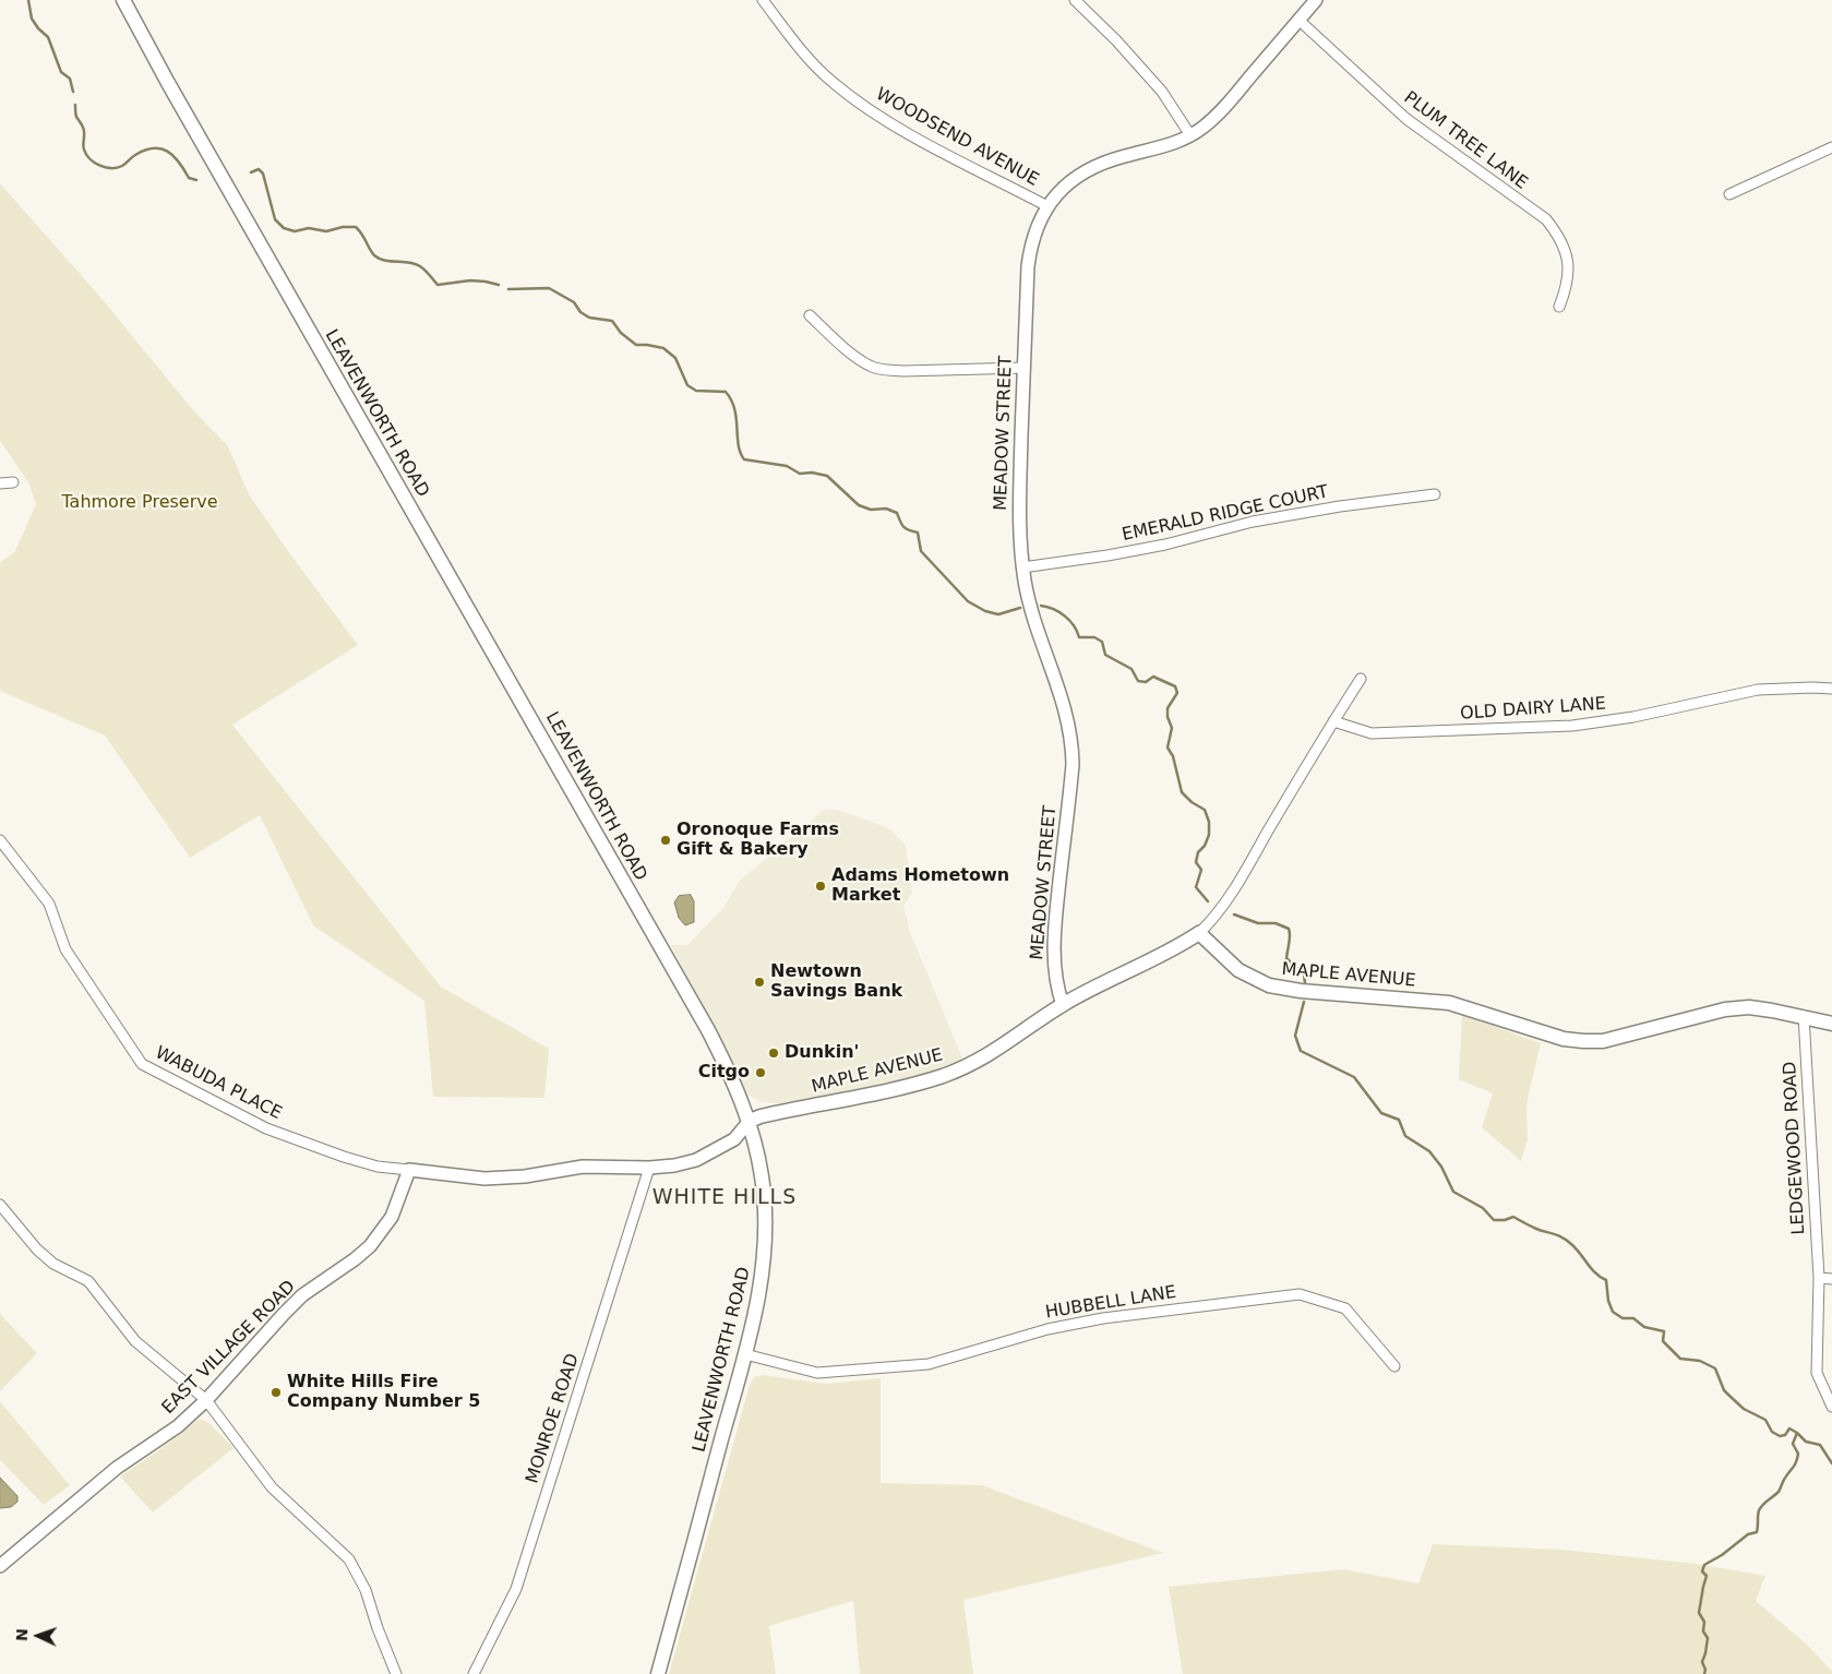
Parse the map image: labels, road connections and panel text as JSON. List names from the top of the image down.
{
  "streets": {
    "main road": ["LEAVENWORTH ROAD", "MAPLE AVENUE"],
    "street": [
      "WOODSEND AVENUE",
      "PLUM TREE LANE",
      "MEADOW STREET",
      "EMERALD RIDGE COURT",
      "OLD DAIRY LANE",
      "WABUDA PLACE",
      "LEDGEWOOD ROAD",
      "HUBBELL LANE",
      "EAST VILLAGE ROAD",
      "MONROE ROAD"
    ]
  },
  "crossings": [
    ["WOODSEND AVENUE", "MEADOW STREET"],
    ["PLUM TREE LANE", "MEADOW STREET"],
    ["LEAVENWORTH ROAD", "MAPLE AVENUE"],
    ["LEAVENWORTH ROAD", "HUBBELL LANE"],
    ["MEADOW STREET", "EMERALD RIDGE COURT"],
    ["MEADOW STREET", "MAPLE AVENUE"],
    ["MAPLE AVENUE", "LEDGEWOOD ROAD"],
    ["WABUDA PLACE", "EAST VILLAGE ROAD"]
  ],
  "districts": ["WHITE HILLS"],
  "parks": ["Tahmore Preserve"],
  "places": [
    "Oronoque Farms Gift & Bakery",
    "Adams Hometown Market",
    "Newtown Savings Bank",
    "Dunkin'",
    "Citgo",
    "White Hills Fire Company Number 5"
  ],
  "north": "left"
}
